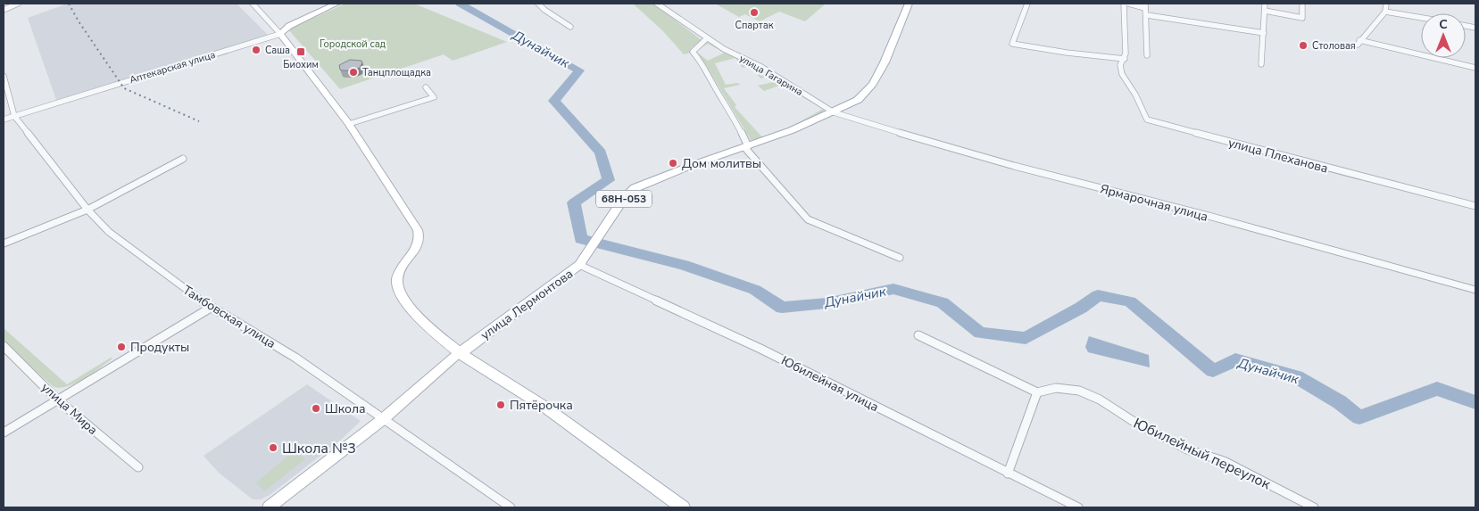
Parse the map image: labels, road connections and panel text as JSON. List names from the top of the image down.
{
  "streets": {
    "main road": ["68Н-053", "улица Лермонтова"],
    "street": [
      "Аптекарская улица",
      "улица Гагарина",
      "улица Плеханова",
      "Ярмарочная улица",
      "Тамбовская улица",
      "Юбилейная улица",
      "улица Мира",
      "Юбилейный переулок"
    ]
  },
  "crossings": [
    ["Аптекарская улица", "Тамбовская улица"],
    ["улица Гагарина", "Ярмарочная улица"],
    ["улица Гагарина", "улица Лермонтова"],
    ["Ярмарочная улица", "улица Лермонтова"],
    ["улица Лермонтова", "Юбилейная улица"]
  ],
  "water": ["Дунайчик"],
  "parks": ["Городской сад"],
  "places": {
    "other": [
      "Спартак",
      "Столовая",
      "Саша",
      "Танцплощадка",
      "Дом молитвы",
      "Продукты",
      "Пятёрочка",
      "Школа",
      "Школа №3"
    ],
    "transit": ["Биохим"]
  },
  "north": "top"
}
